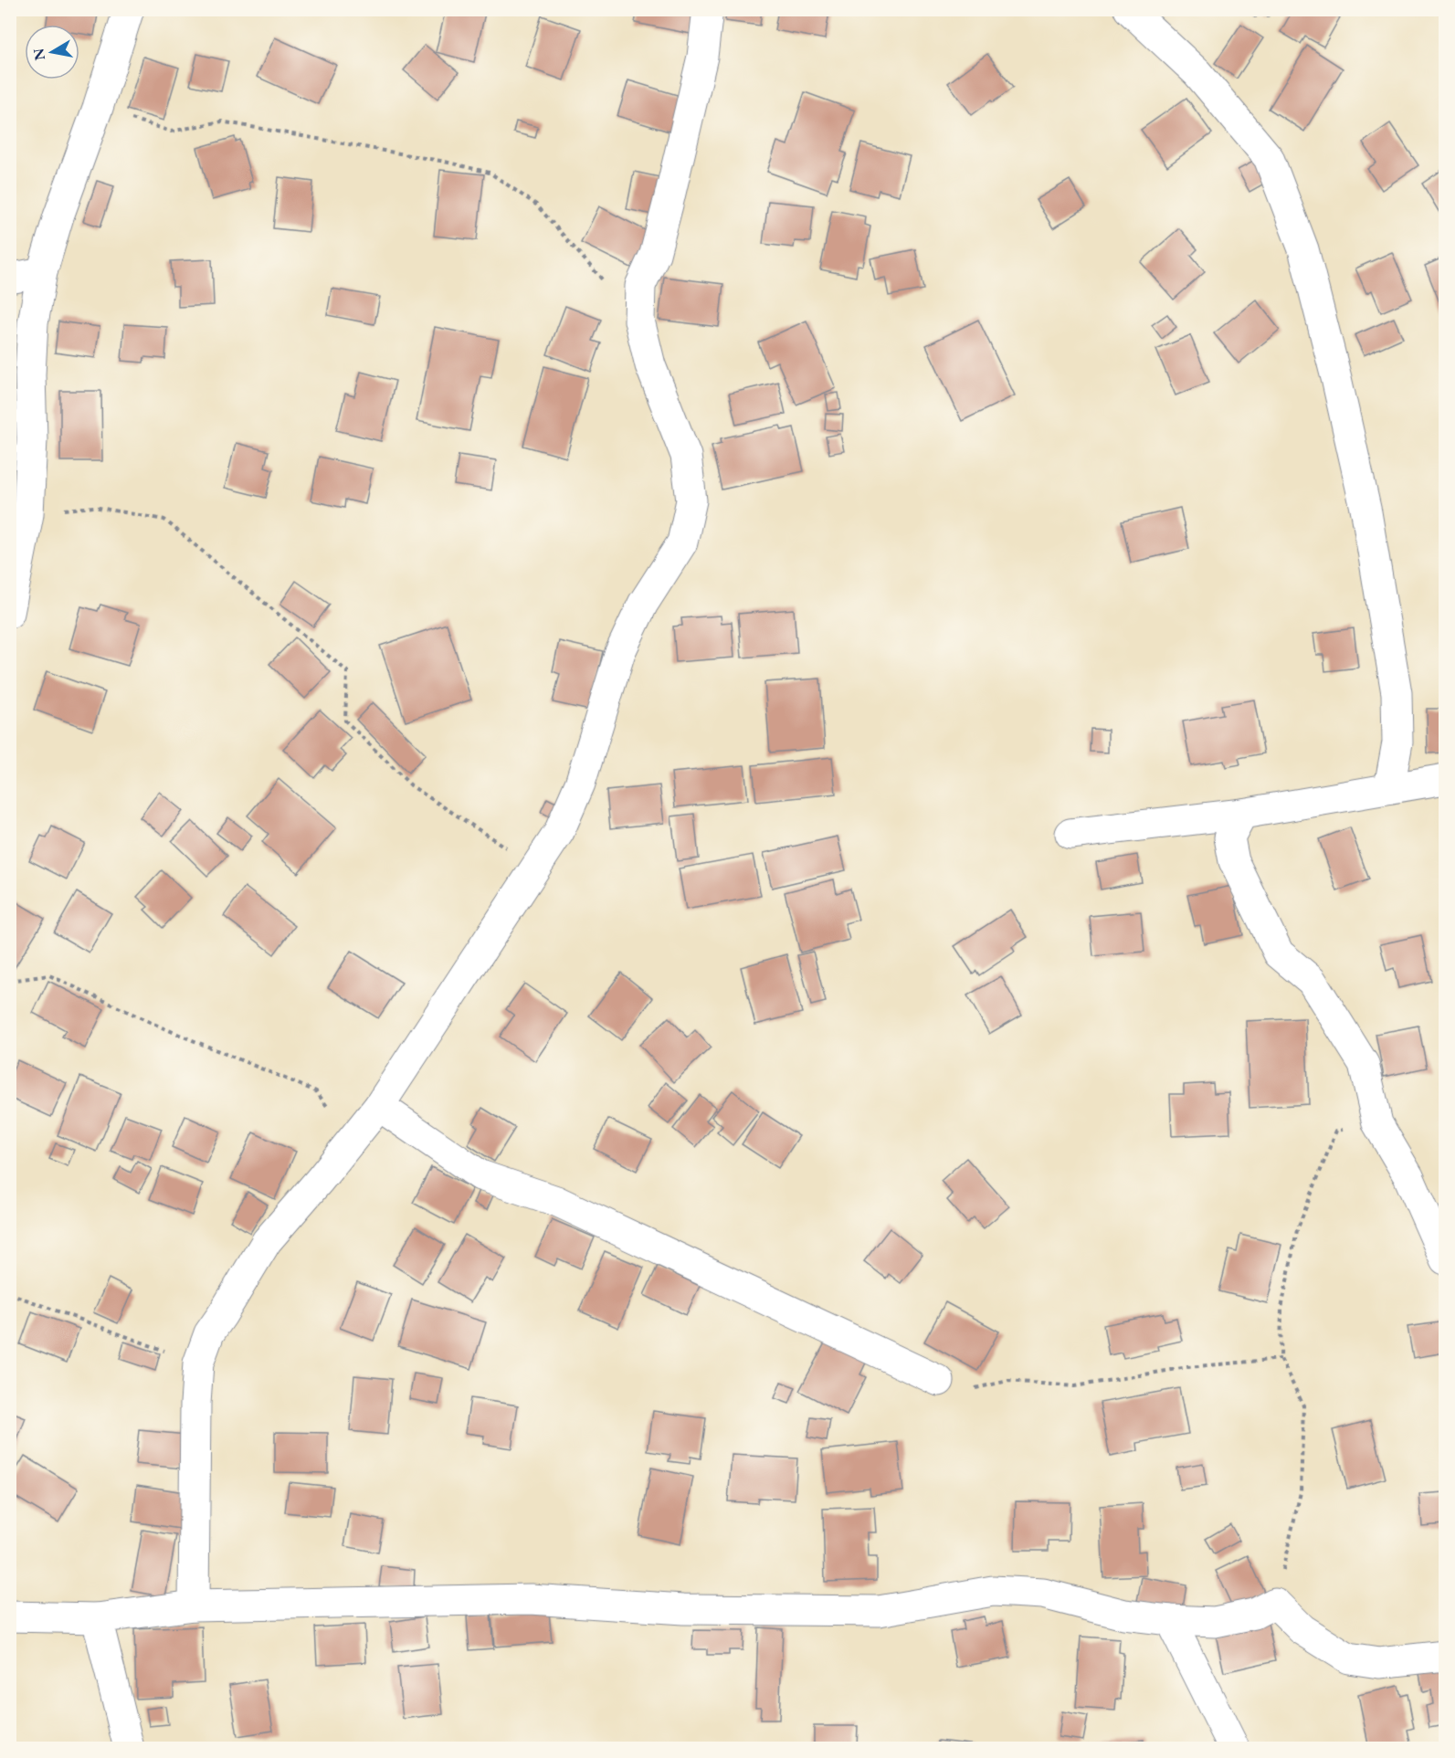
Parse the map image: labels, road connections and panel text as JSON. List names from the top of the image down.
{
  "north": "left"
}
